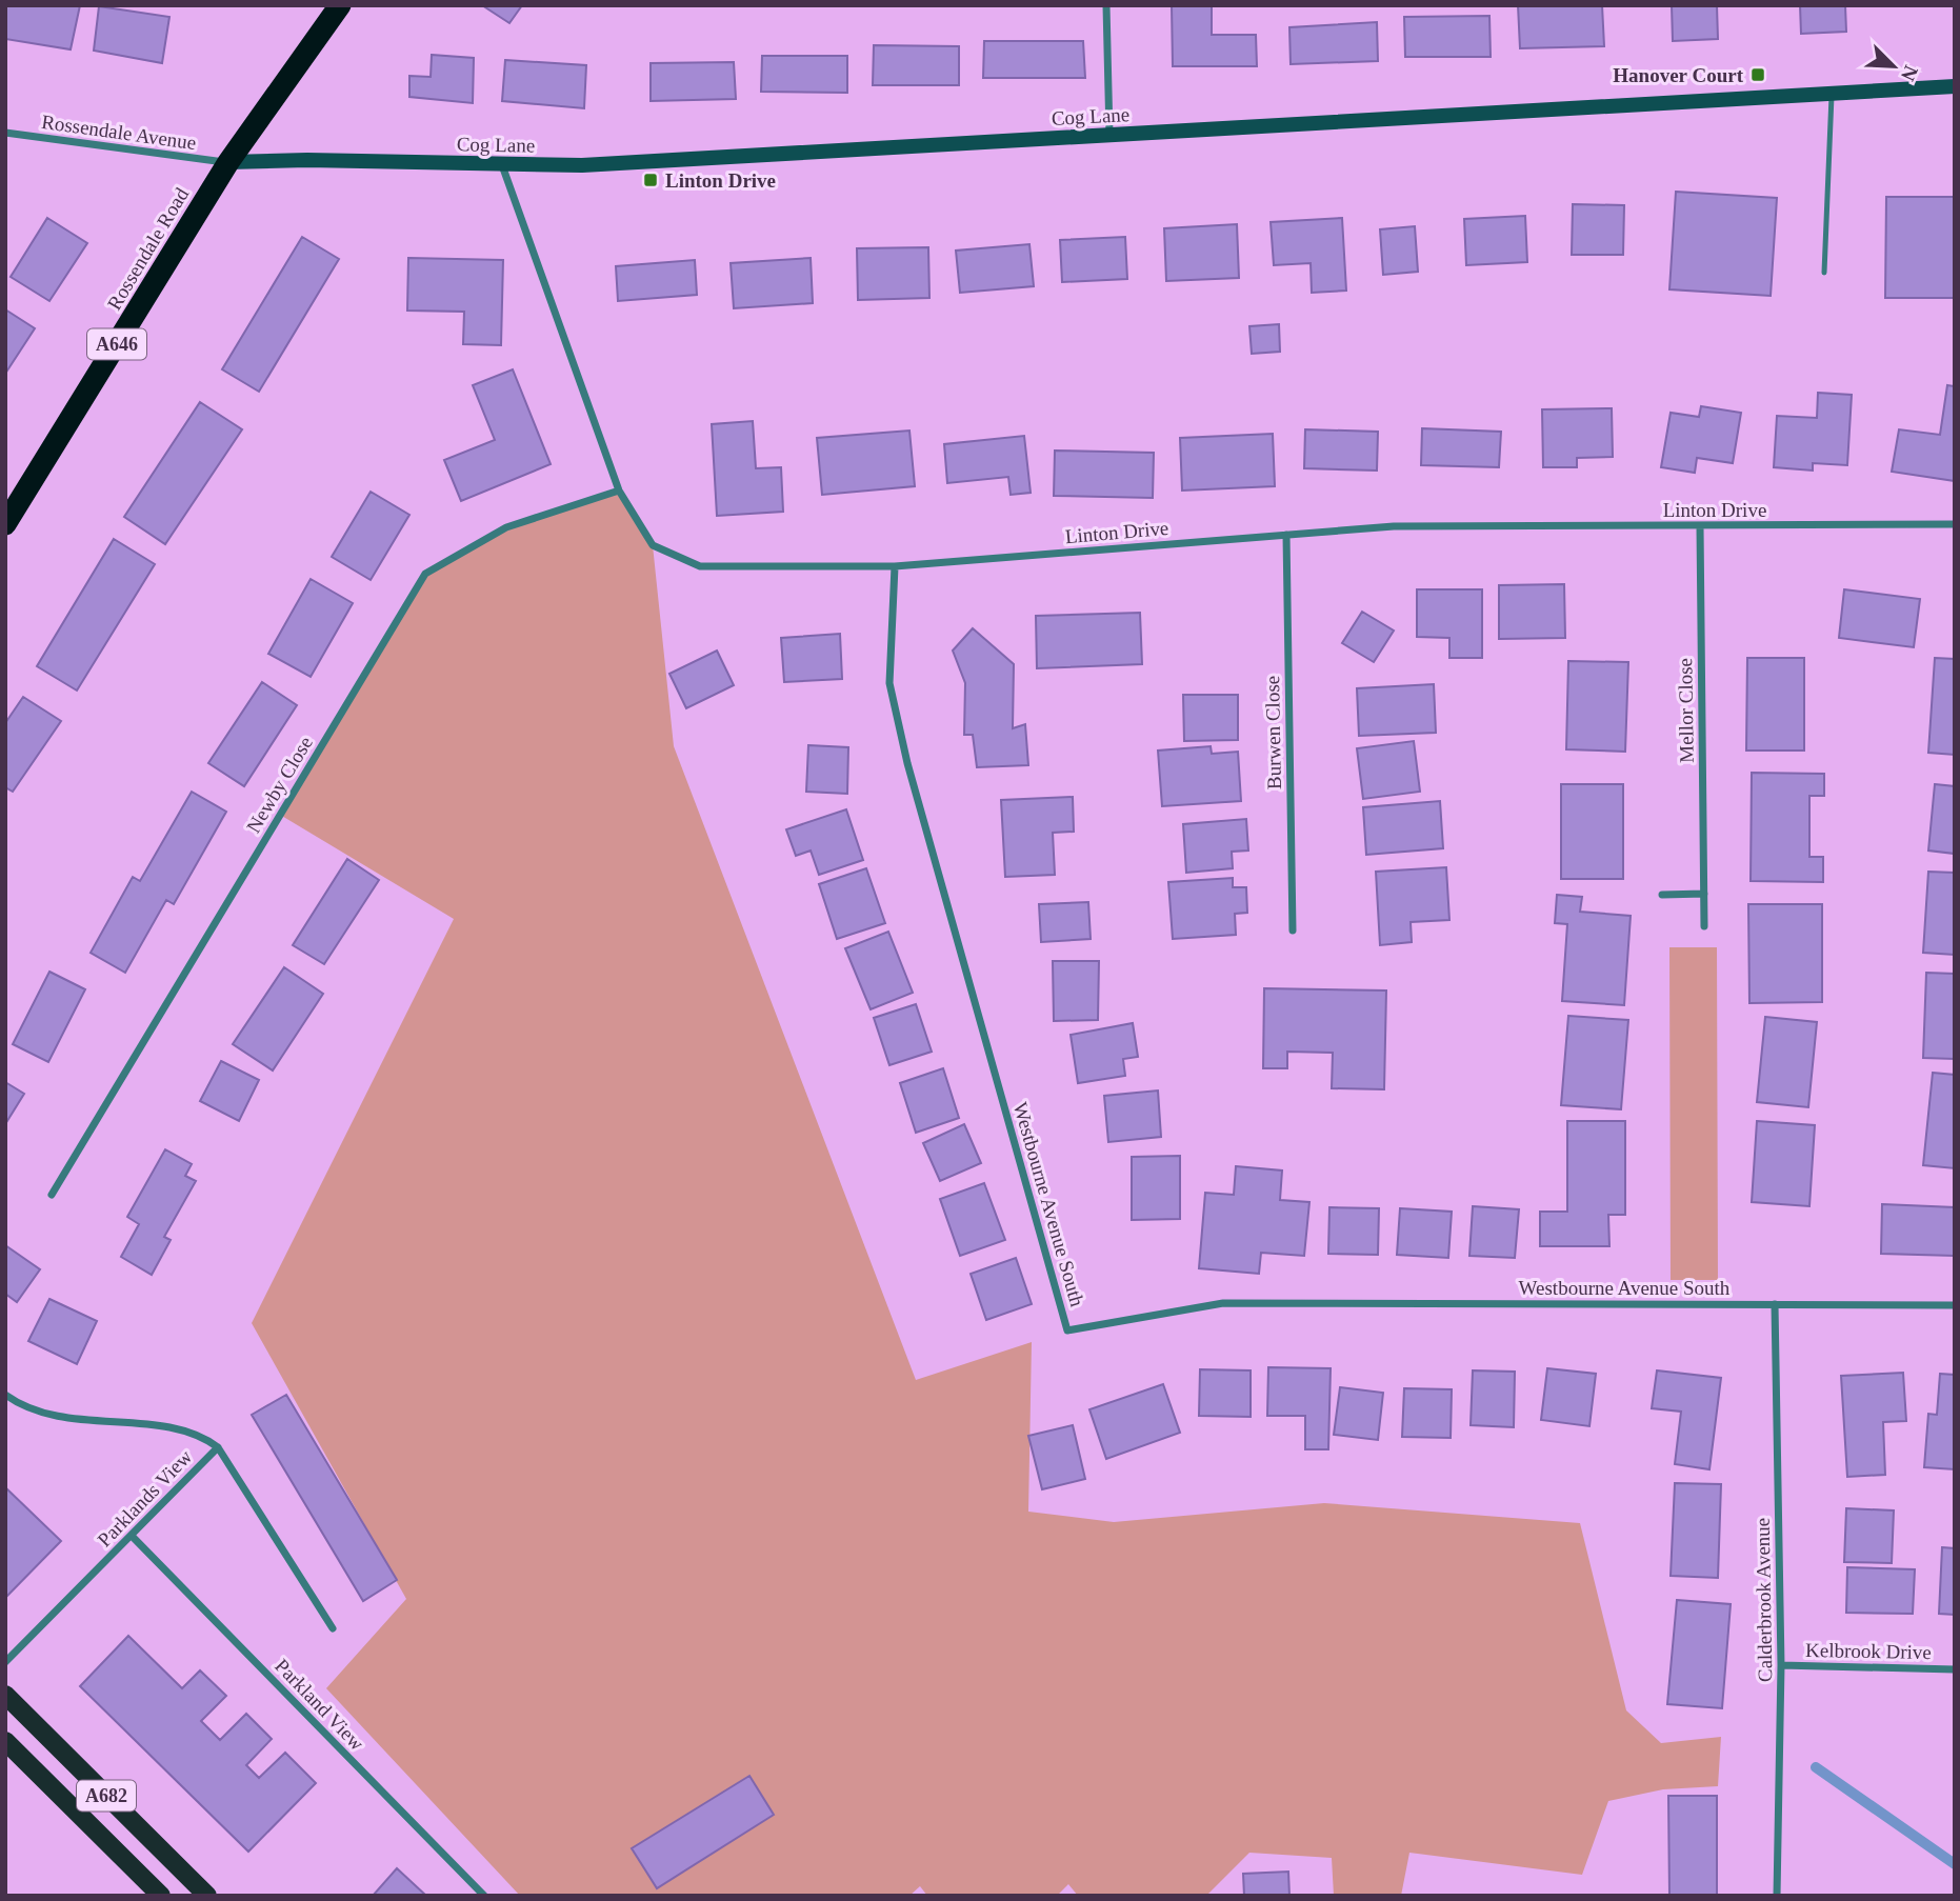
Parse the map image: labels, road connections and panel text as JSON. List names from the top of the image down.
{
  "streets": {
    "highway": ["Rossendale Road", "A646"],
    "main road": ["A682"],
    "street": [
      "Cog Lane",
      "Rossendale Avenue",
      "Linton Drive",
      "Mellor Close",
      "Burwen Close",
      "Newby Close",
      "Westbourne Avenue South",
      "Parklands View",
      "Calderbrook Avenue",
      "Kelbrook Drive",
      "Parkland View"
    ]
  },
  "crossings": [
    ["Cog Lane", "Rossendale Avenue"],
    ["Cog Lane", "Rossendale Road"],
    ["Cog Lane", "Linton Drive"],
    ["Rossendale Avenue", "Rossendale Road"],
    ["Linton Drive", "Mellor Close"],
    ["Linton Drive", "Burwen Close"],
    ["Linton Drive", "Newby Close"],
    ["Linton Drive", "Westbourne Avenue South"],
    ["Westbourne Avenue South", "Calderbrook Avenue"],
    ["Parklands View", "Parkland View"],
    ["Calderbrook Avenue", "Kelbrook Drive"]
  ],
  "places": {
    "transit": ["Hanover Court", "Linton Drive"]
  },
  "north": "bottom right"
}
